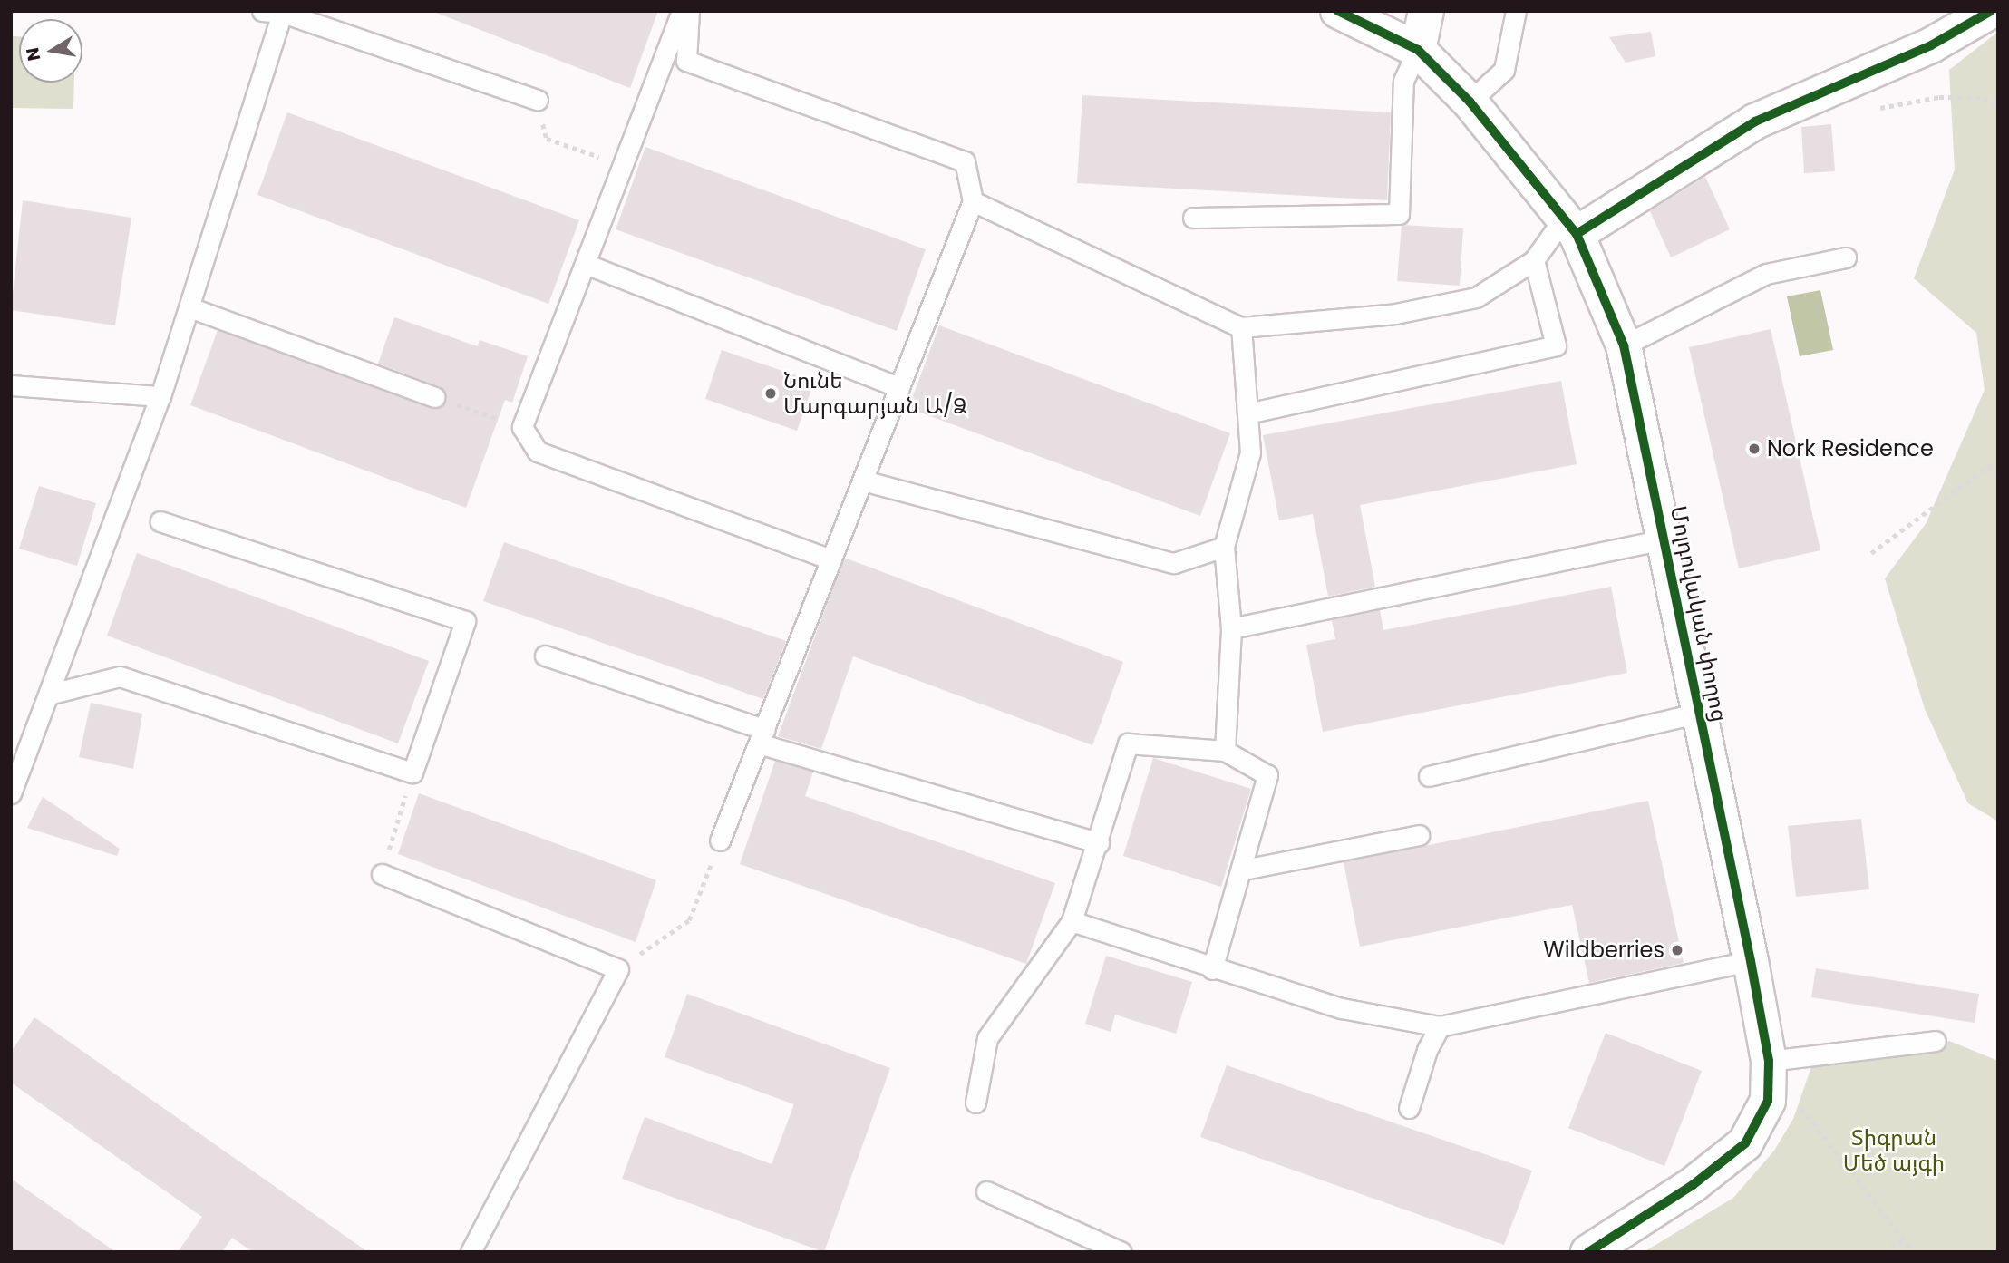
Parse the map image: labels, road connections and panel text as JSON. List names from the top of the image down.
{
  "streets": {
    "street": ["Մոլդովական փողոց"]
  },
  "parks": ["Տիգրան Մեծ այգի"],
  "places": ["Նունե Մարգարյան Ա/Ձ", "Nork Residence", "Wildberries"],
  "north": "left"
}
